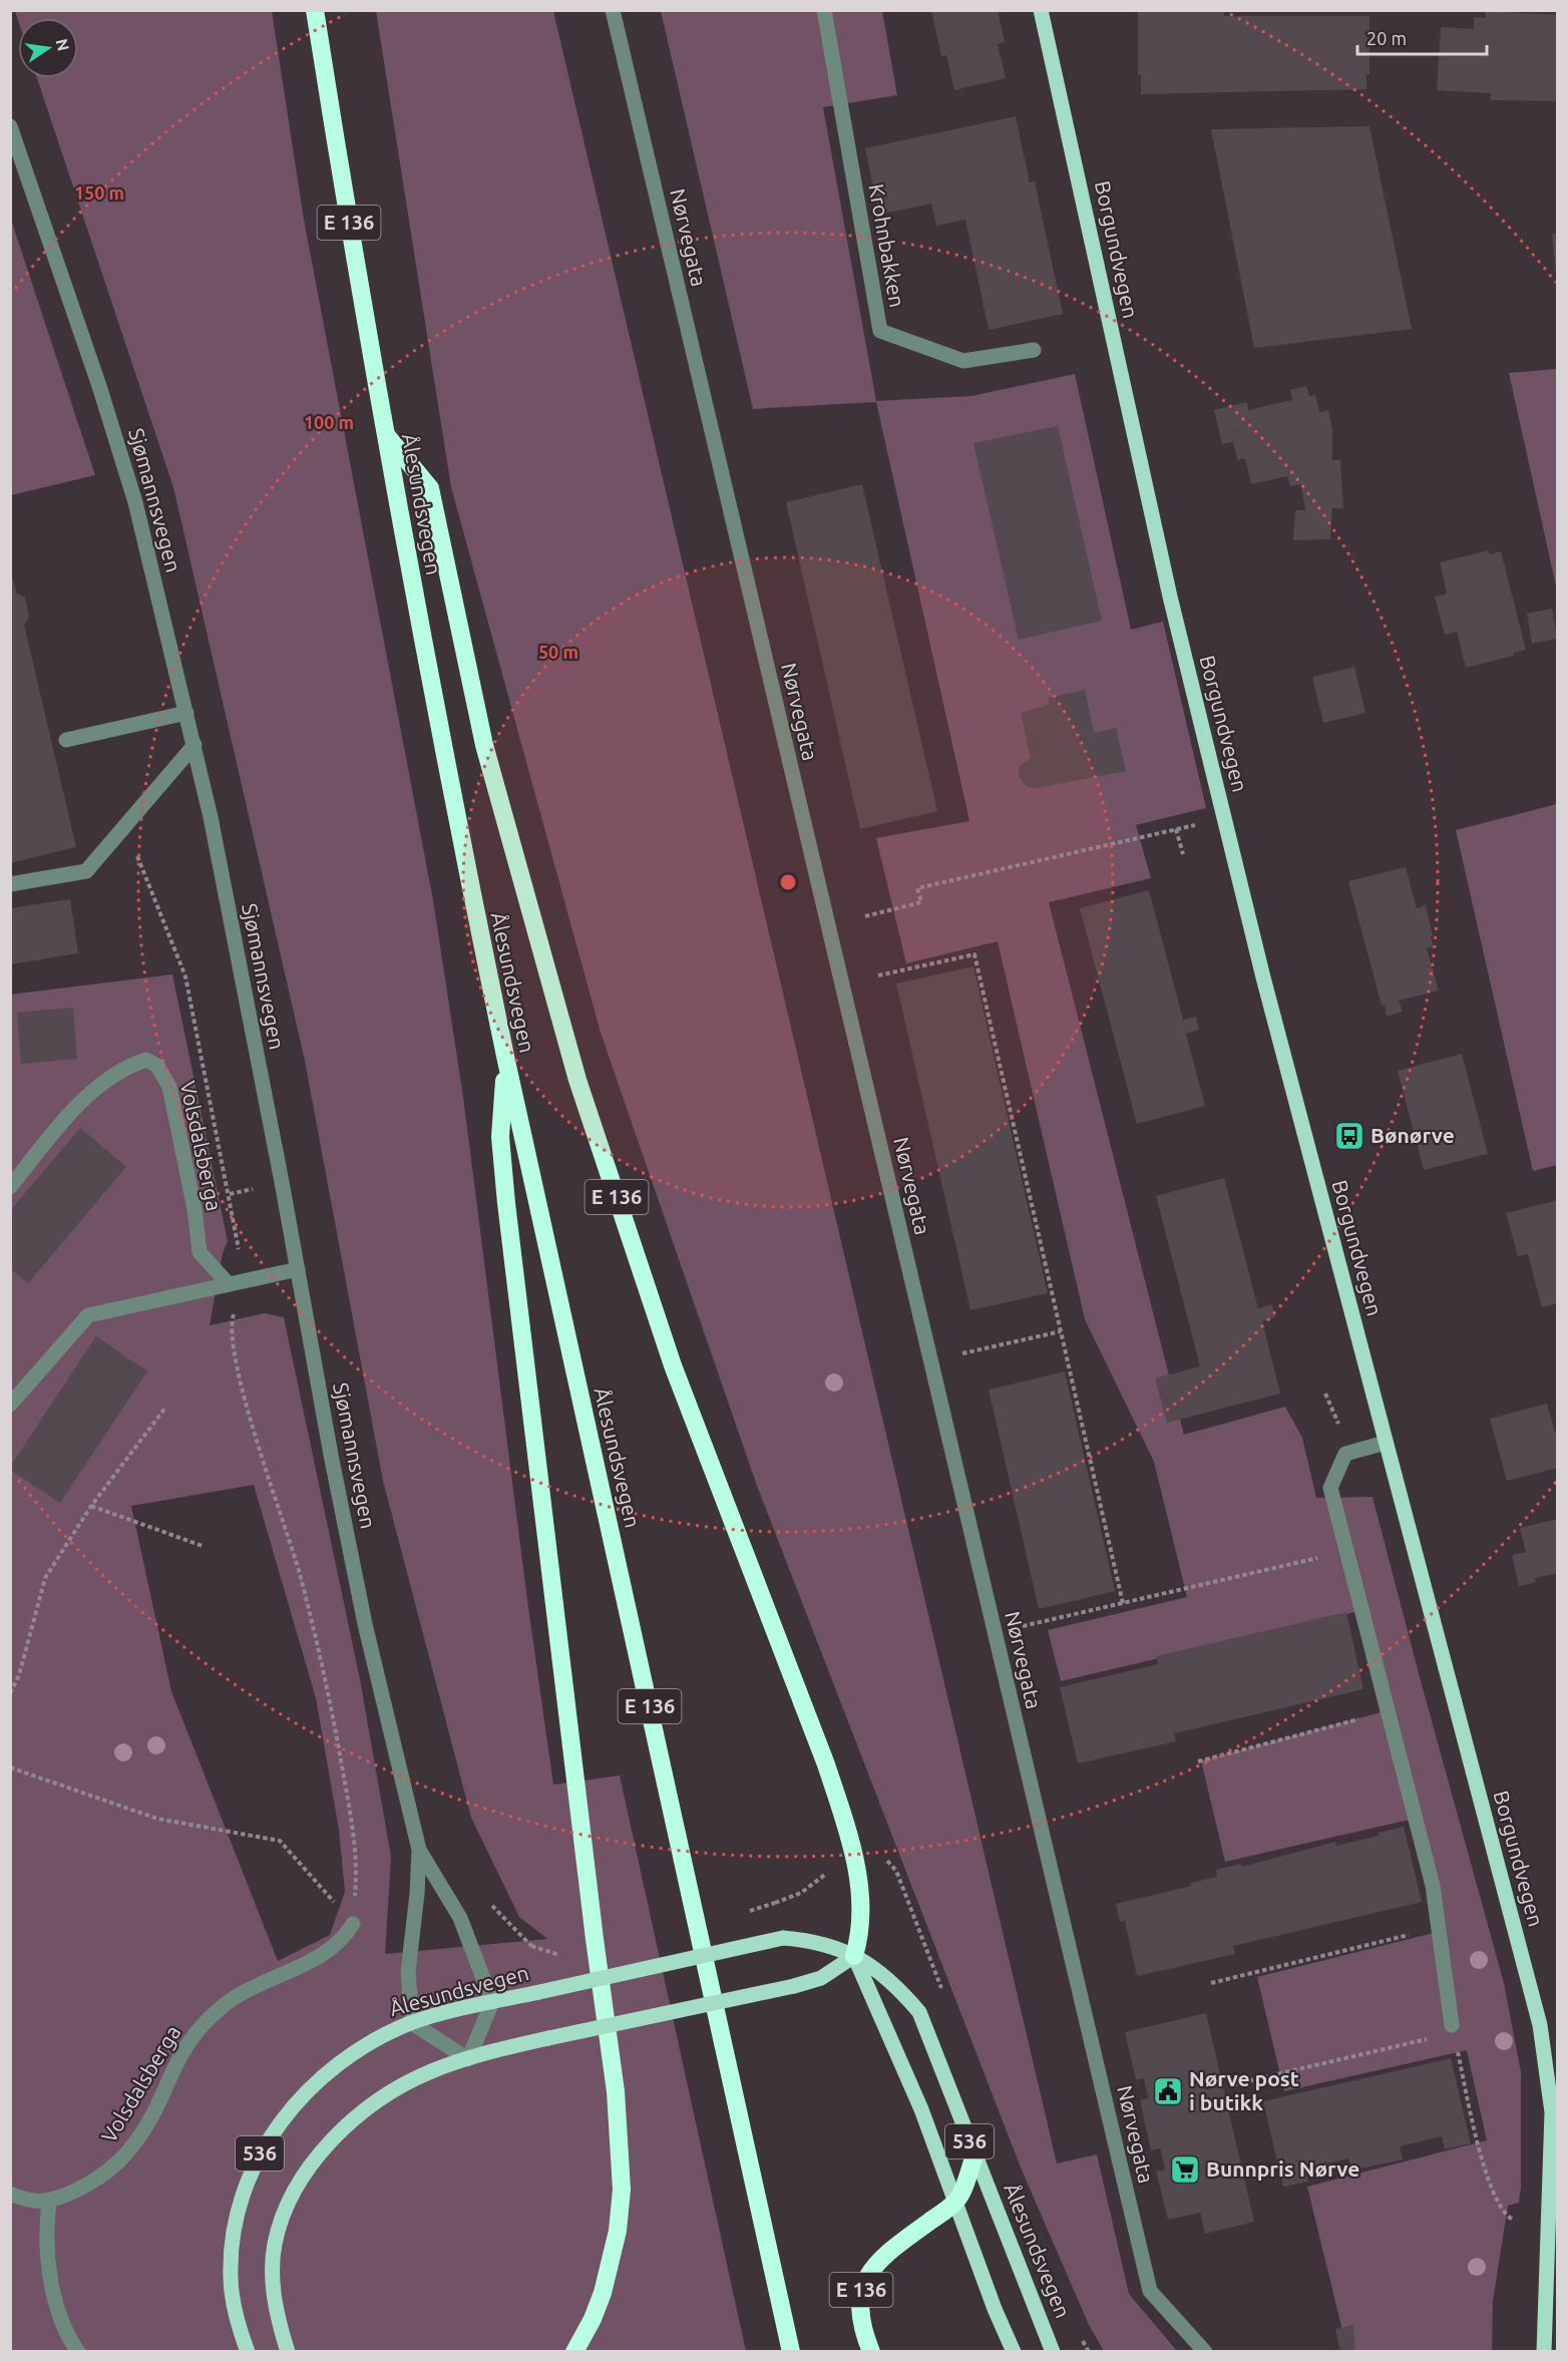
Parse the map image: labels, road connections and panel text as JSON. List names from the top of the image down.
{
  "streets": {
    "highway": ["E 136", "Ålesundsvegen"],
    "main road": ["Borgundvegen", "536"],
    "street": [
      "Nørvegata",
      "Krohnbakken",
      "Sjømannsvegen",
      "Volsdalsberga"
    ]
  },
  "crossings": [
    ["E 136", "Ålesundsvegen"],
    ["E 136", "536"],
    ["Sjømannsvegen", "Ålesundsvegen"],
    ["Ålesundsvegen", "536"]
  ],
  "places": {
    "bus stop": ["Bønørve"],
    "public building": ["Nørve post i butikk"],
    "supermarket": ["Bunnpris Nørve"]
  },
  "scale_bar": "20 m",
  "north": "right",
  "rings": ["150 m", "100 m", "50 m"]
}
